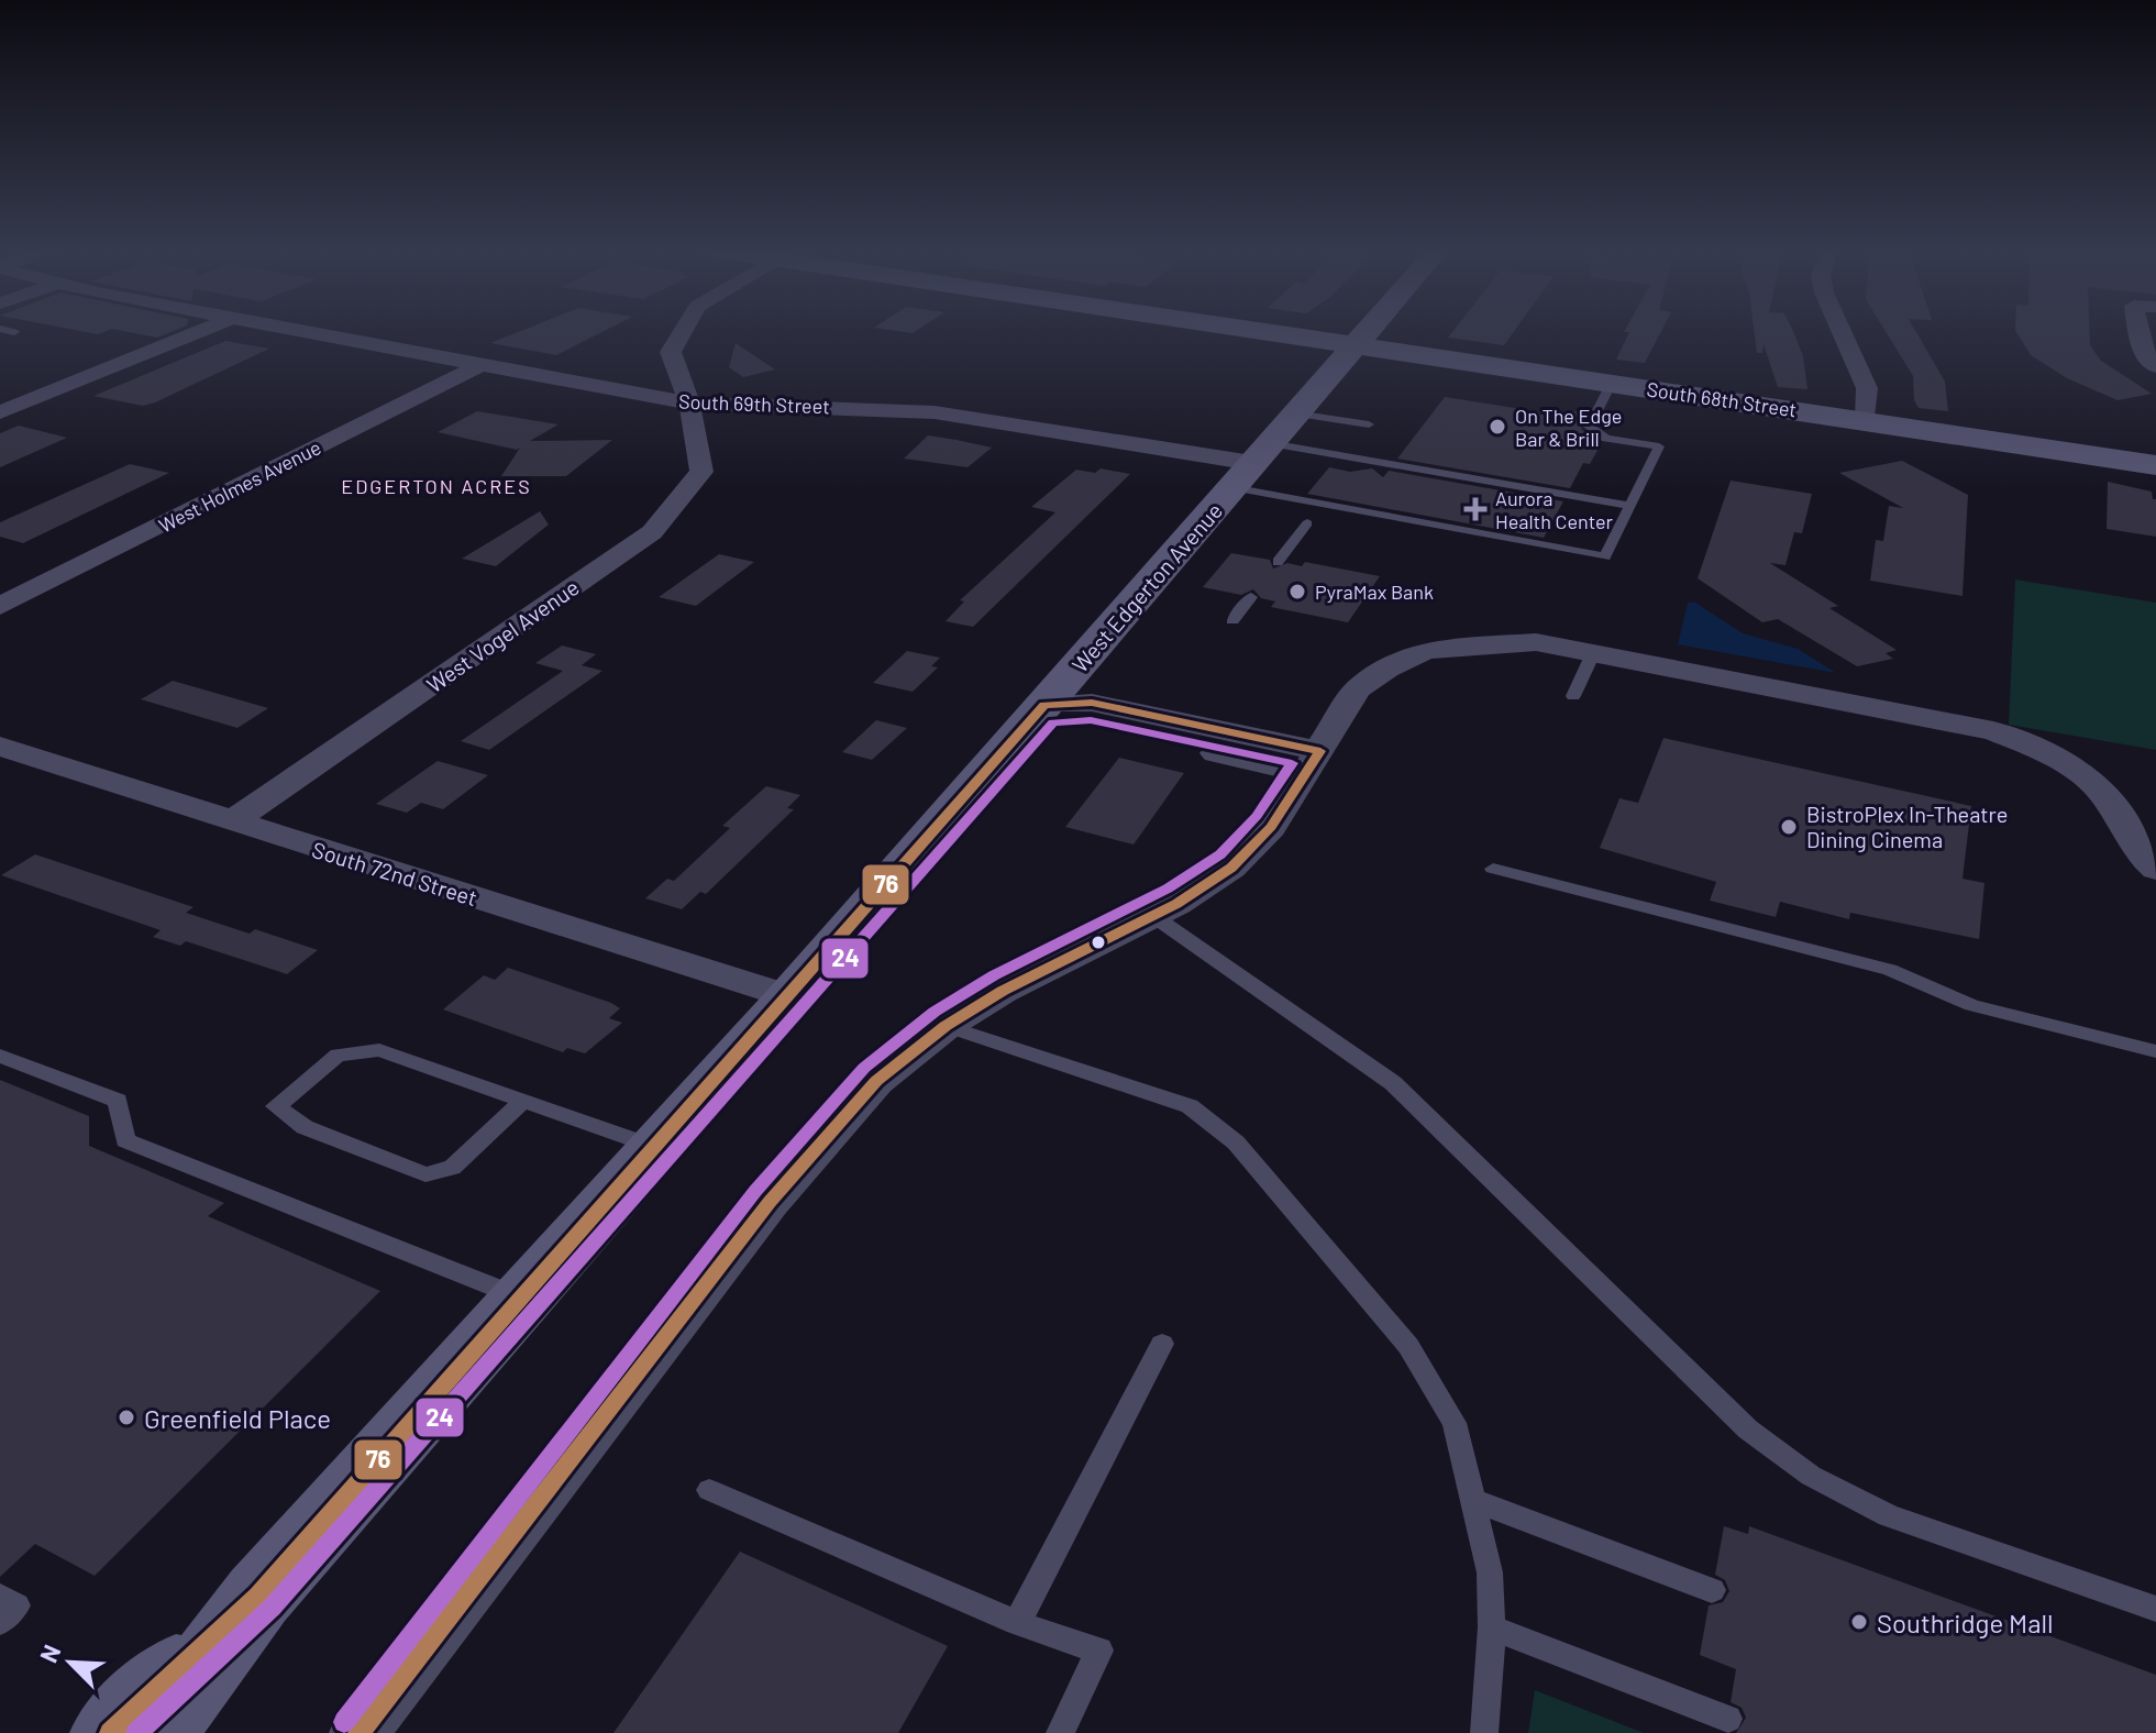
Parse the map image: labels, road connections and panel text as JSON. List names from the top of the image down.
{
  "streets": {
    "street": [
      "South 68th Street",
      "South 69th Street",
      "West Holmes Avenue",
      "West Edgerton Avenue",
      "West Vogel Avenue",
      "South 72nd Street"
    ]
  },
  "crossings": [
    ["South 68th Street", "West Edgerton Avenue"],
    ["South 69th Street", "West Holmes Avenue"],
    ["South 69th Street", "West Edgerton Avenue"],
    ["South 69th Street", "West Vogel Avenue"],
    ["West Edgerton Avenue", "South 72nd Street"],
    ["West Vogel Avenue", "South 72nd Street"]
  ],
  "districts": ["EDGERTON ACRES"],
  "places": {
    "other": [
      "On The Edge Bar & Brill",
      "PyraMax Bank",
      "BistroPlex In-Theatre Dining Cinema",
      "Greenfield Place",
      "Southridge Mall"
    ],
    "health": ["Aurora Health Center"]
  },
  "lines": ["transit line 76", "transit line 24"],
  "north": "top left"
}
